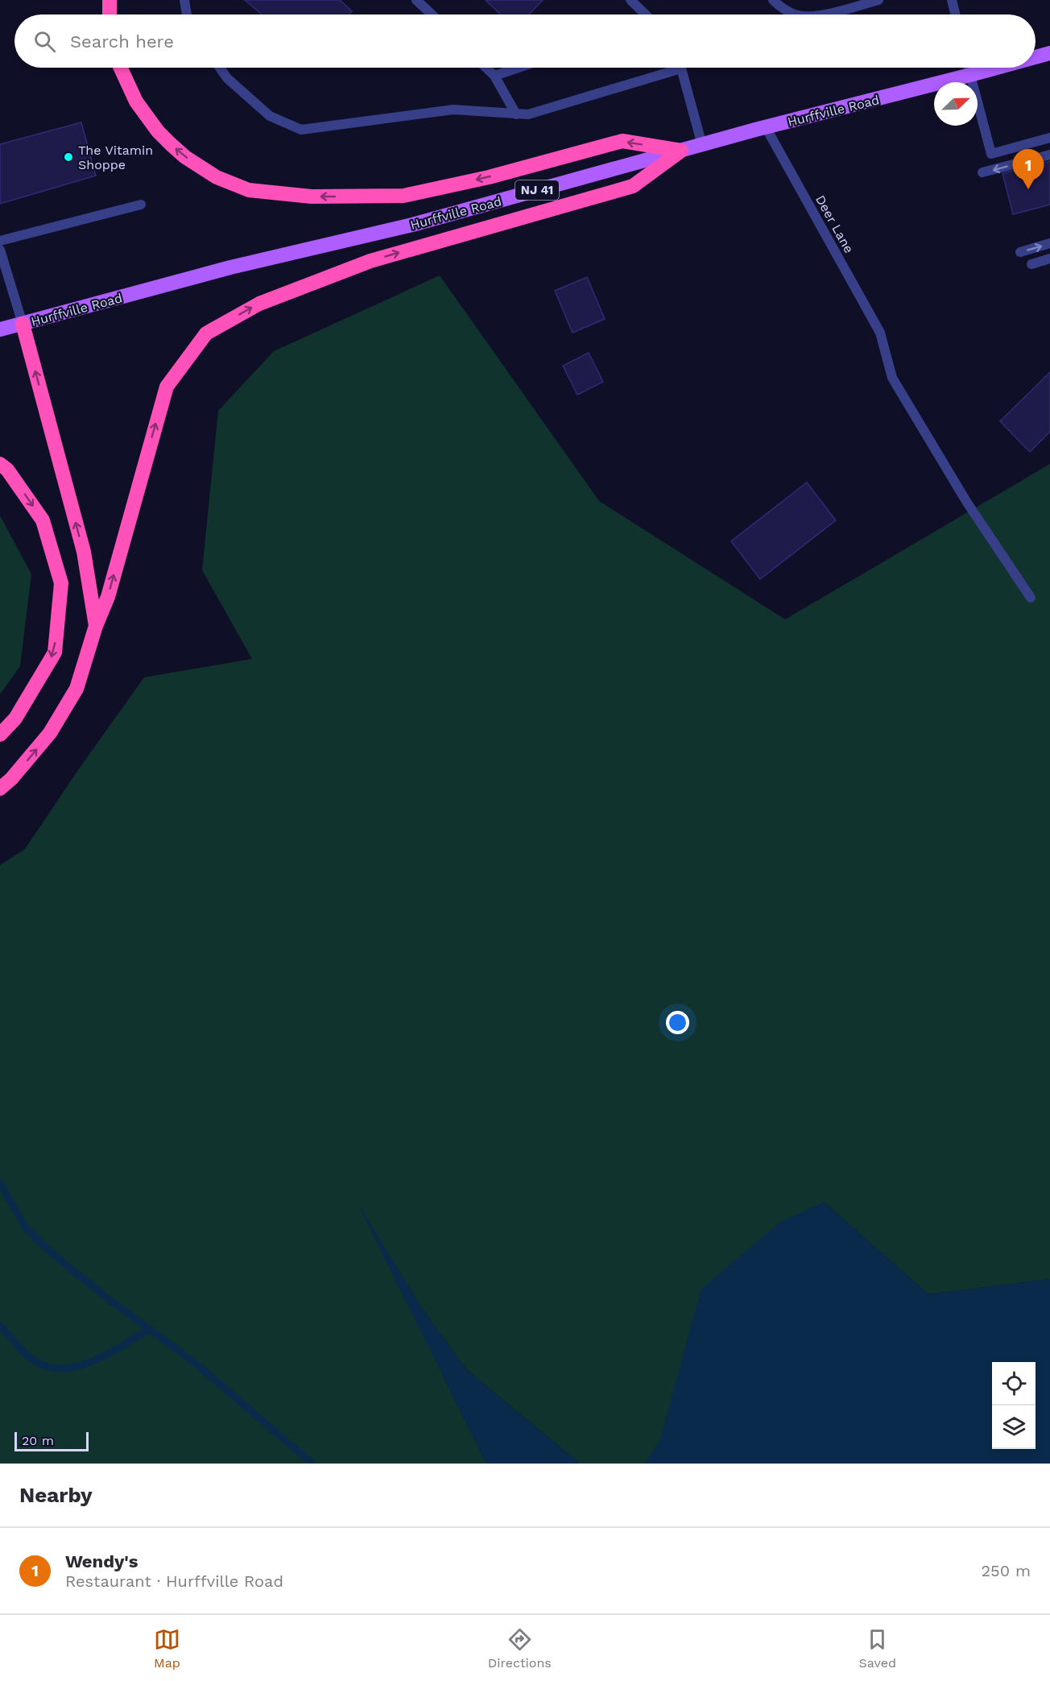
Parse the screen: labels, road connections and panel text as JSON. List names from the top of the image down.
{
  "streets": {
    "main road": ["Hurffville Road", "NJ 41"],
    "street": ["Deer Lane"]
  },
  "crossings": [
    ["Hurffville Road", "Deer Lane"]
  ],
  "places": ["The Vitamin Shoppe"],
  "scale_bar": "20 m",
  "north": "top right",
  "page": {
    "search": "Search here",
    "pins": "1",
    "scale": "20 m",
    "heading": "Nearby",
    "list": [
      {
        "mark": "1",
        "name": "Wendy's",
        "note": "Restaurant · Hurffville Road",
        "value": "250 m"
      }
    ],
    "nav": ["Map", "Directions", "Saved"]
  }
}
